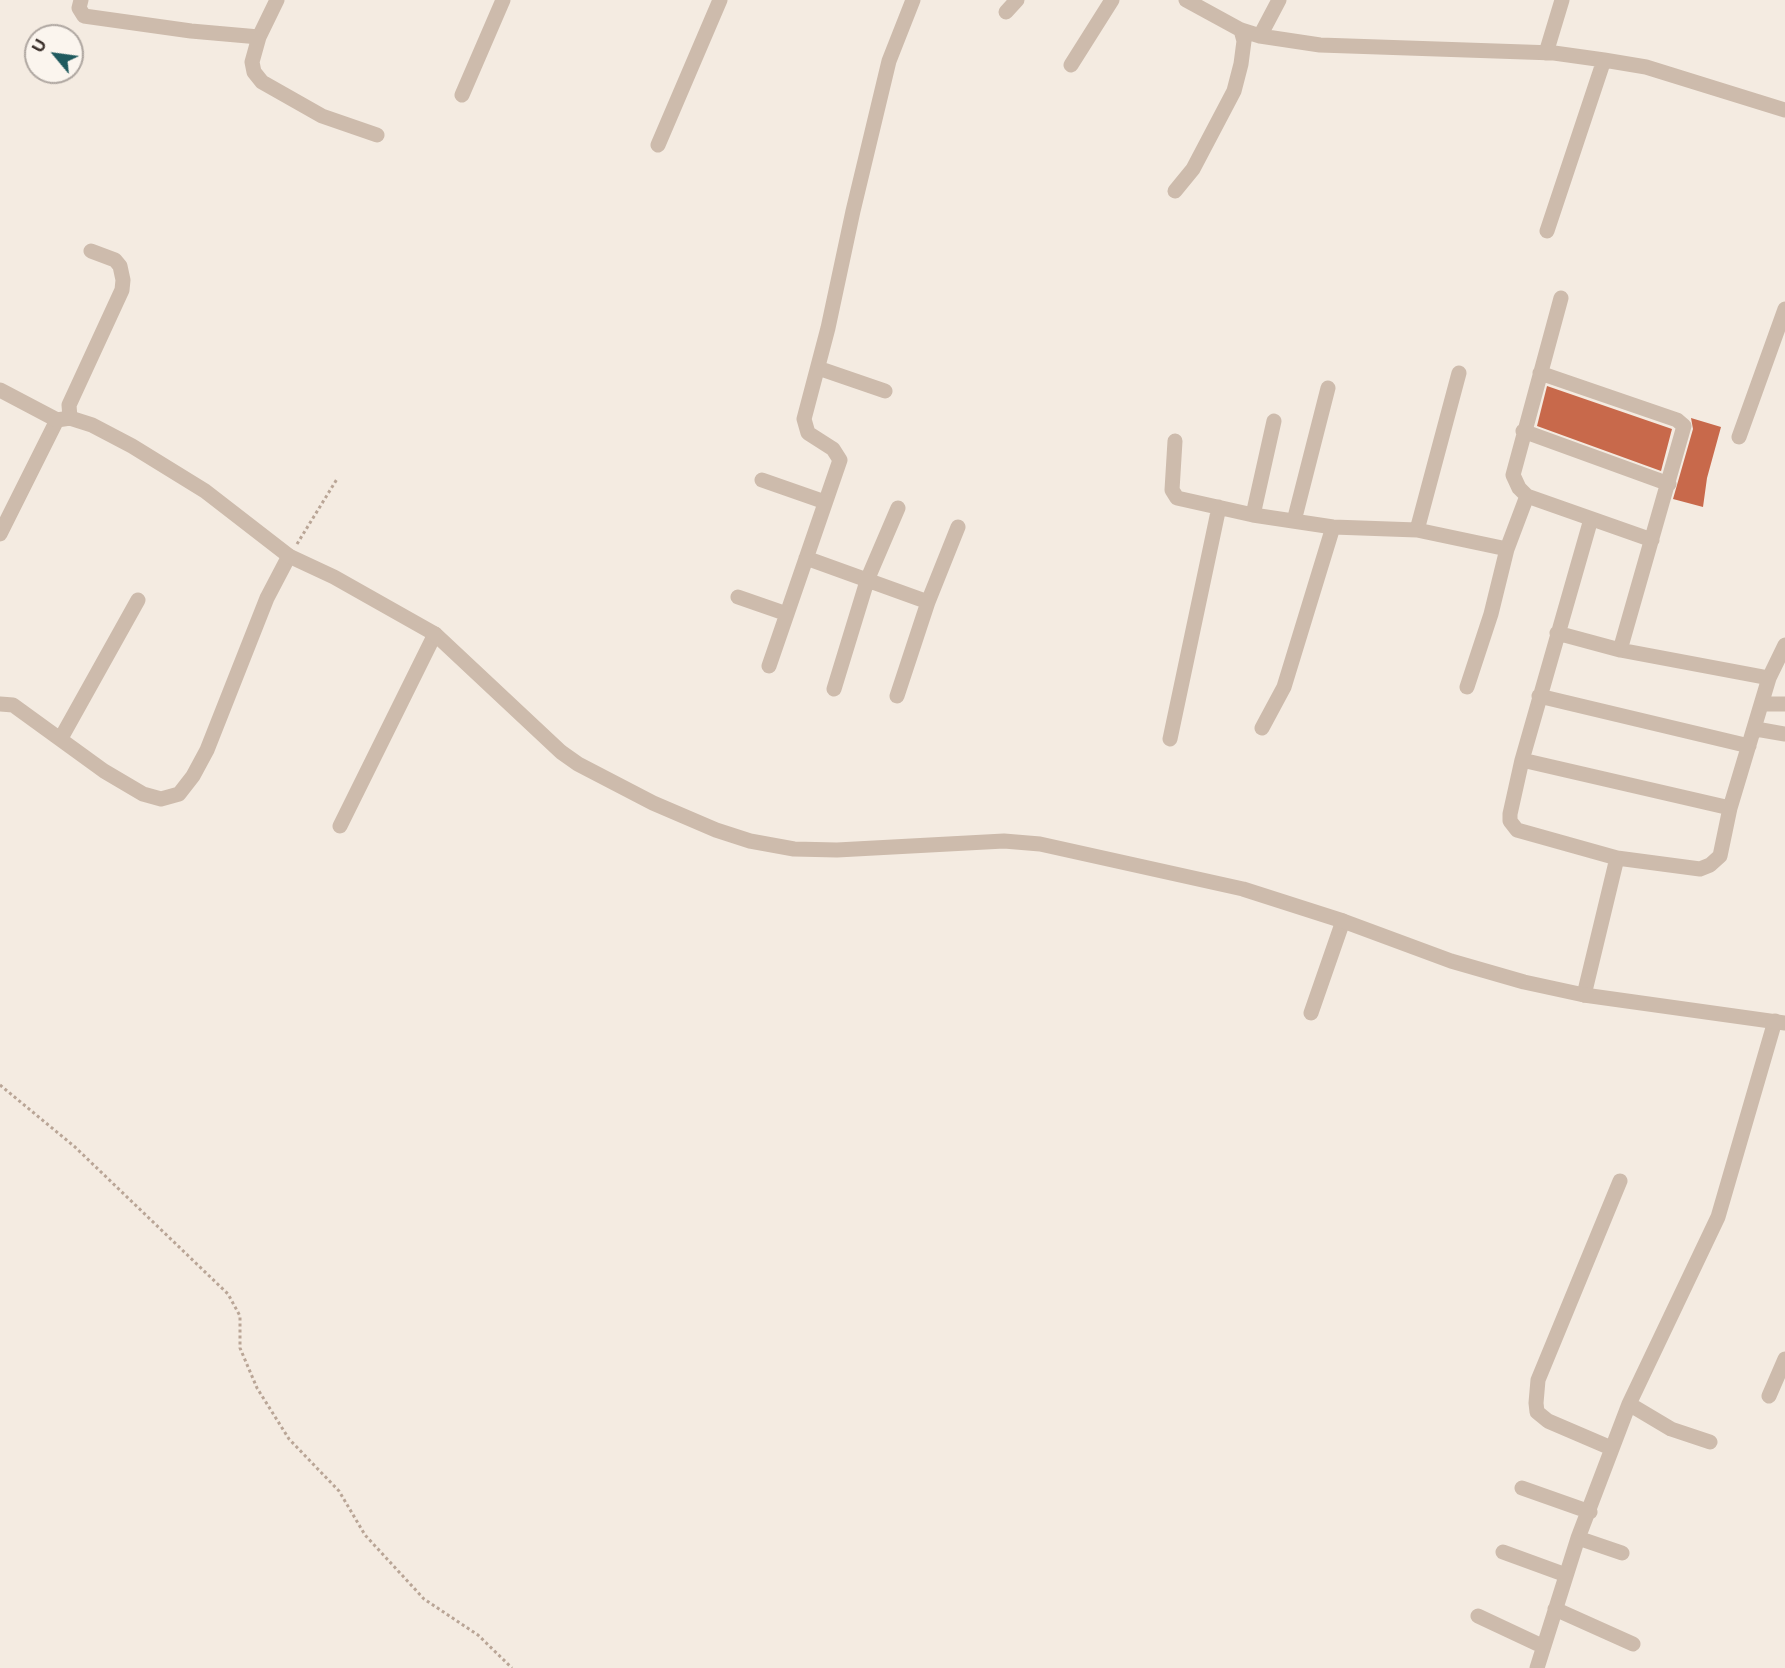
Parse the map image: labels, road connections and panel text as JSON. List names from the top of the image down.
{
  "north": "top left"
}
